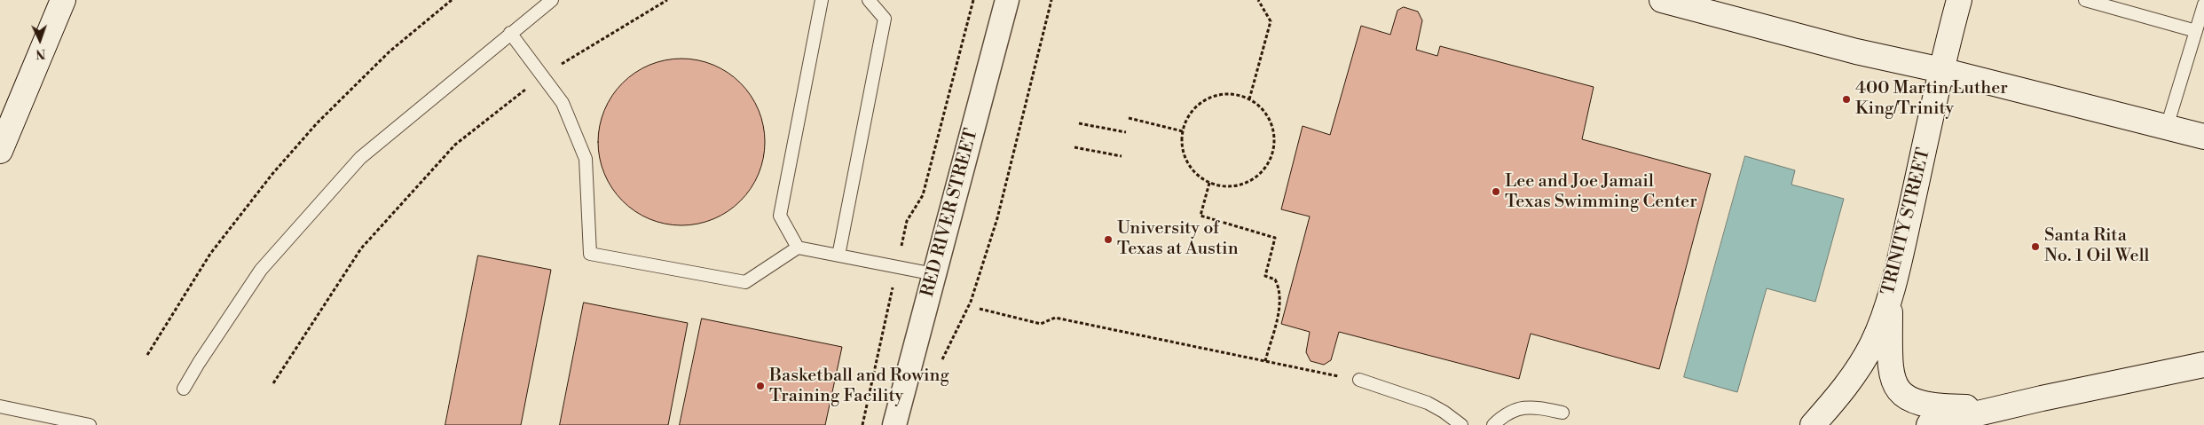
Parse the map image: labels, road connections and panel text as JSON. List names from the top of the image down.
{
  "streets": {
    "street": ["RED RIVER STREET", "TRINITY STREET"]
  },
  "places": [
    "400 Martin Luther King/Trinity",
    "Lee and Joe Jamail Texas Swimming Center",
    "University of Texas at Austin",
    "Santa Rita No. 1 Oil Well",
    "Basketball and Rowing Training Facility"
  ],
  "north": "bottom"
}
